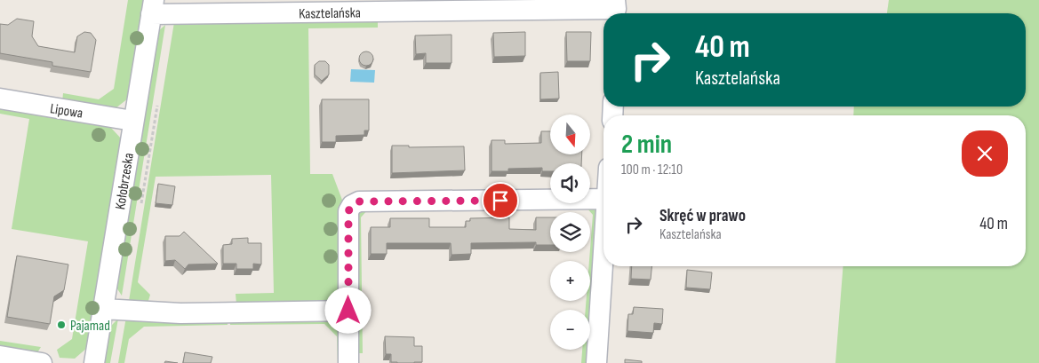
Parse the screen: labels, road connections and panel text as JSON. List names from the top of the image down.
{
  "streets": {
    "street": ["Kasztelańska", "Lipowa", "Kołobrzeska"]
  },
  "crossings": [
    ["Kasztelańska", "Kołobrzeska"],
    ["Lipowa", "Kołobrzeska"]
  ],
  "places": ["Pajamad"],
  "north": "bottom",
  "page": {
    "turn": ["40 m", "Kasztelańska"],
    "map_buttons": ["+", "−"],
    "heading": ["2 min", "100 m · 12:10"],
    "list": [
      {
        "name": "Skręć w prawo",
        "note": "Kasztelańska",
        "value": "40 m"
      }
    ]
  }
}
